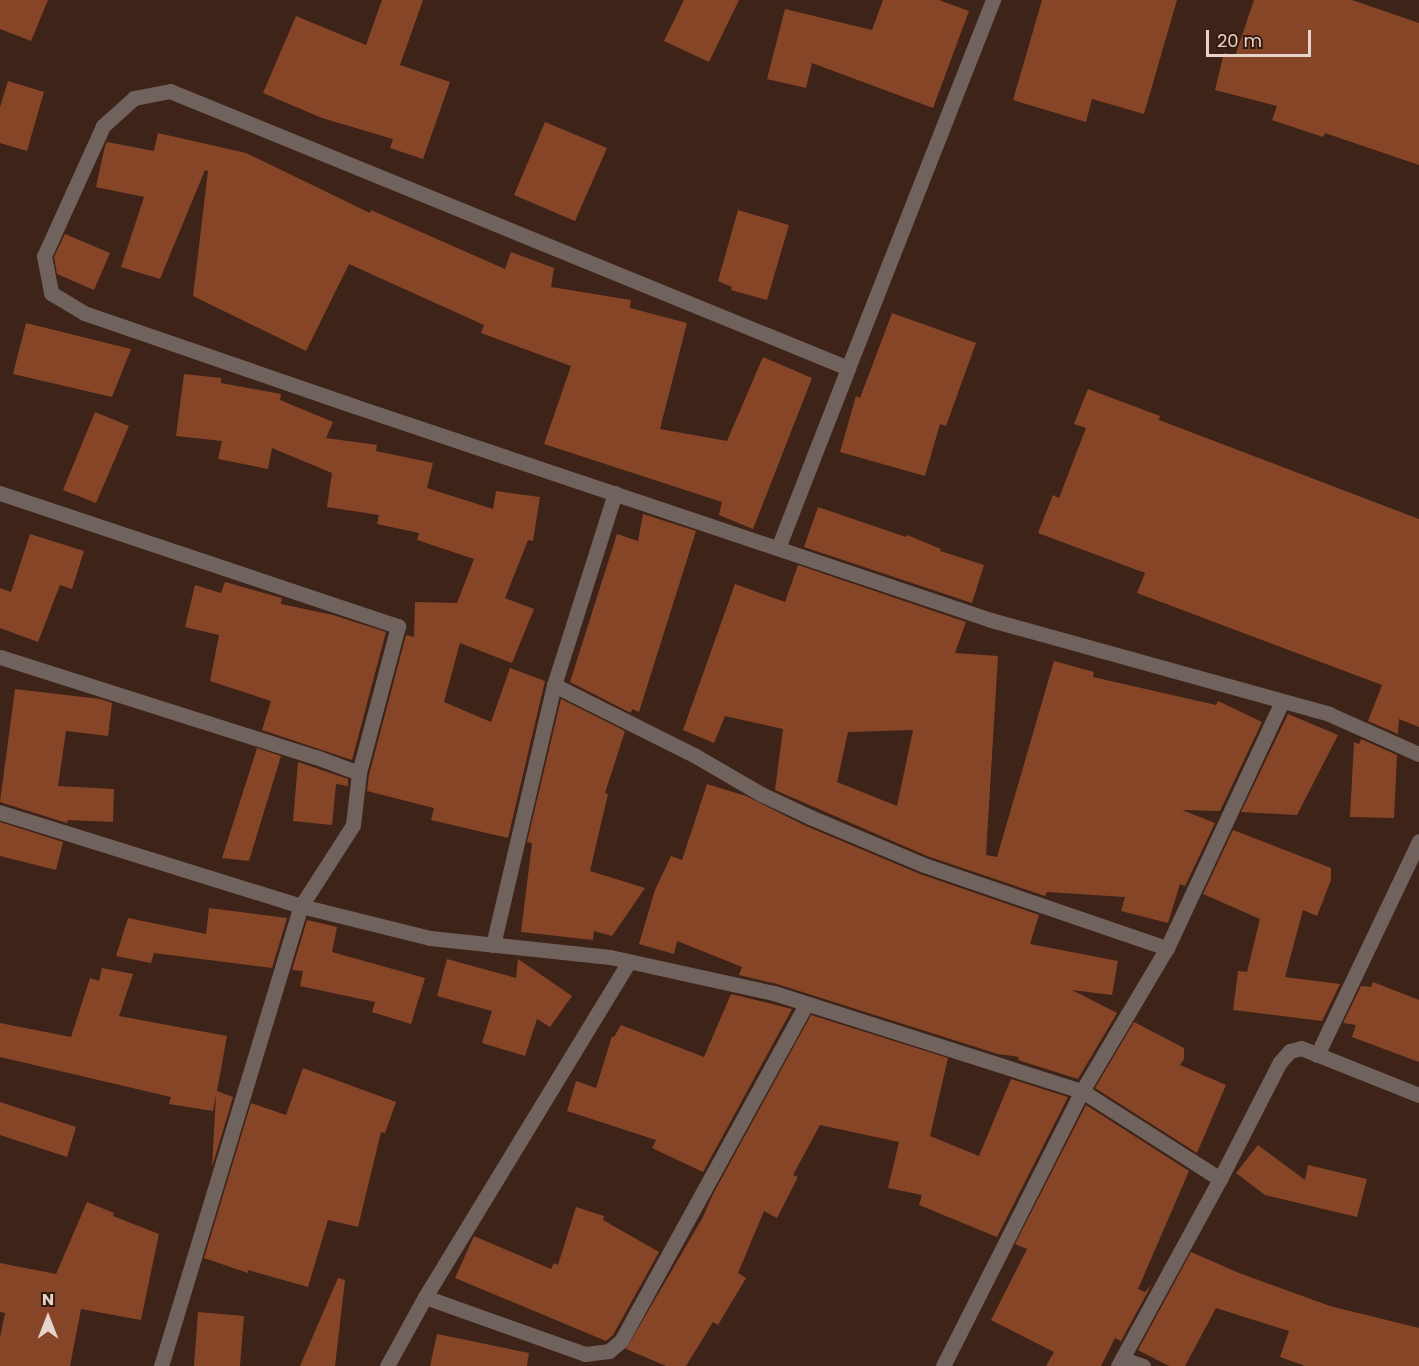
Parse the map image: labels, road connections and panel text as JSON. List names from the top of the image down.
{
  "scale_bar": "20 m",
  "north": "top"
}
